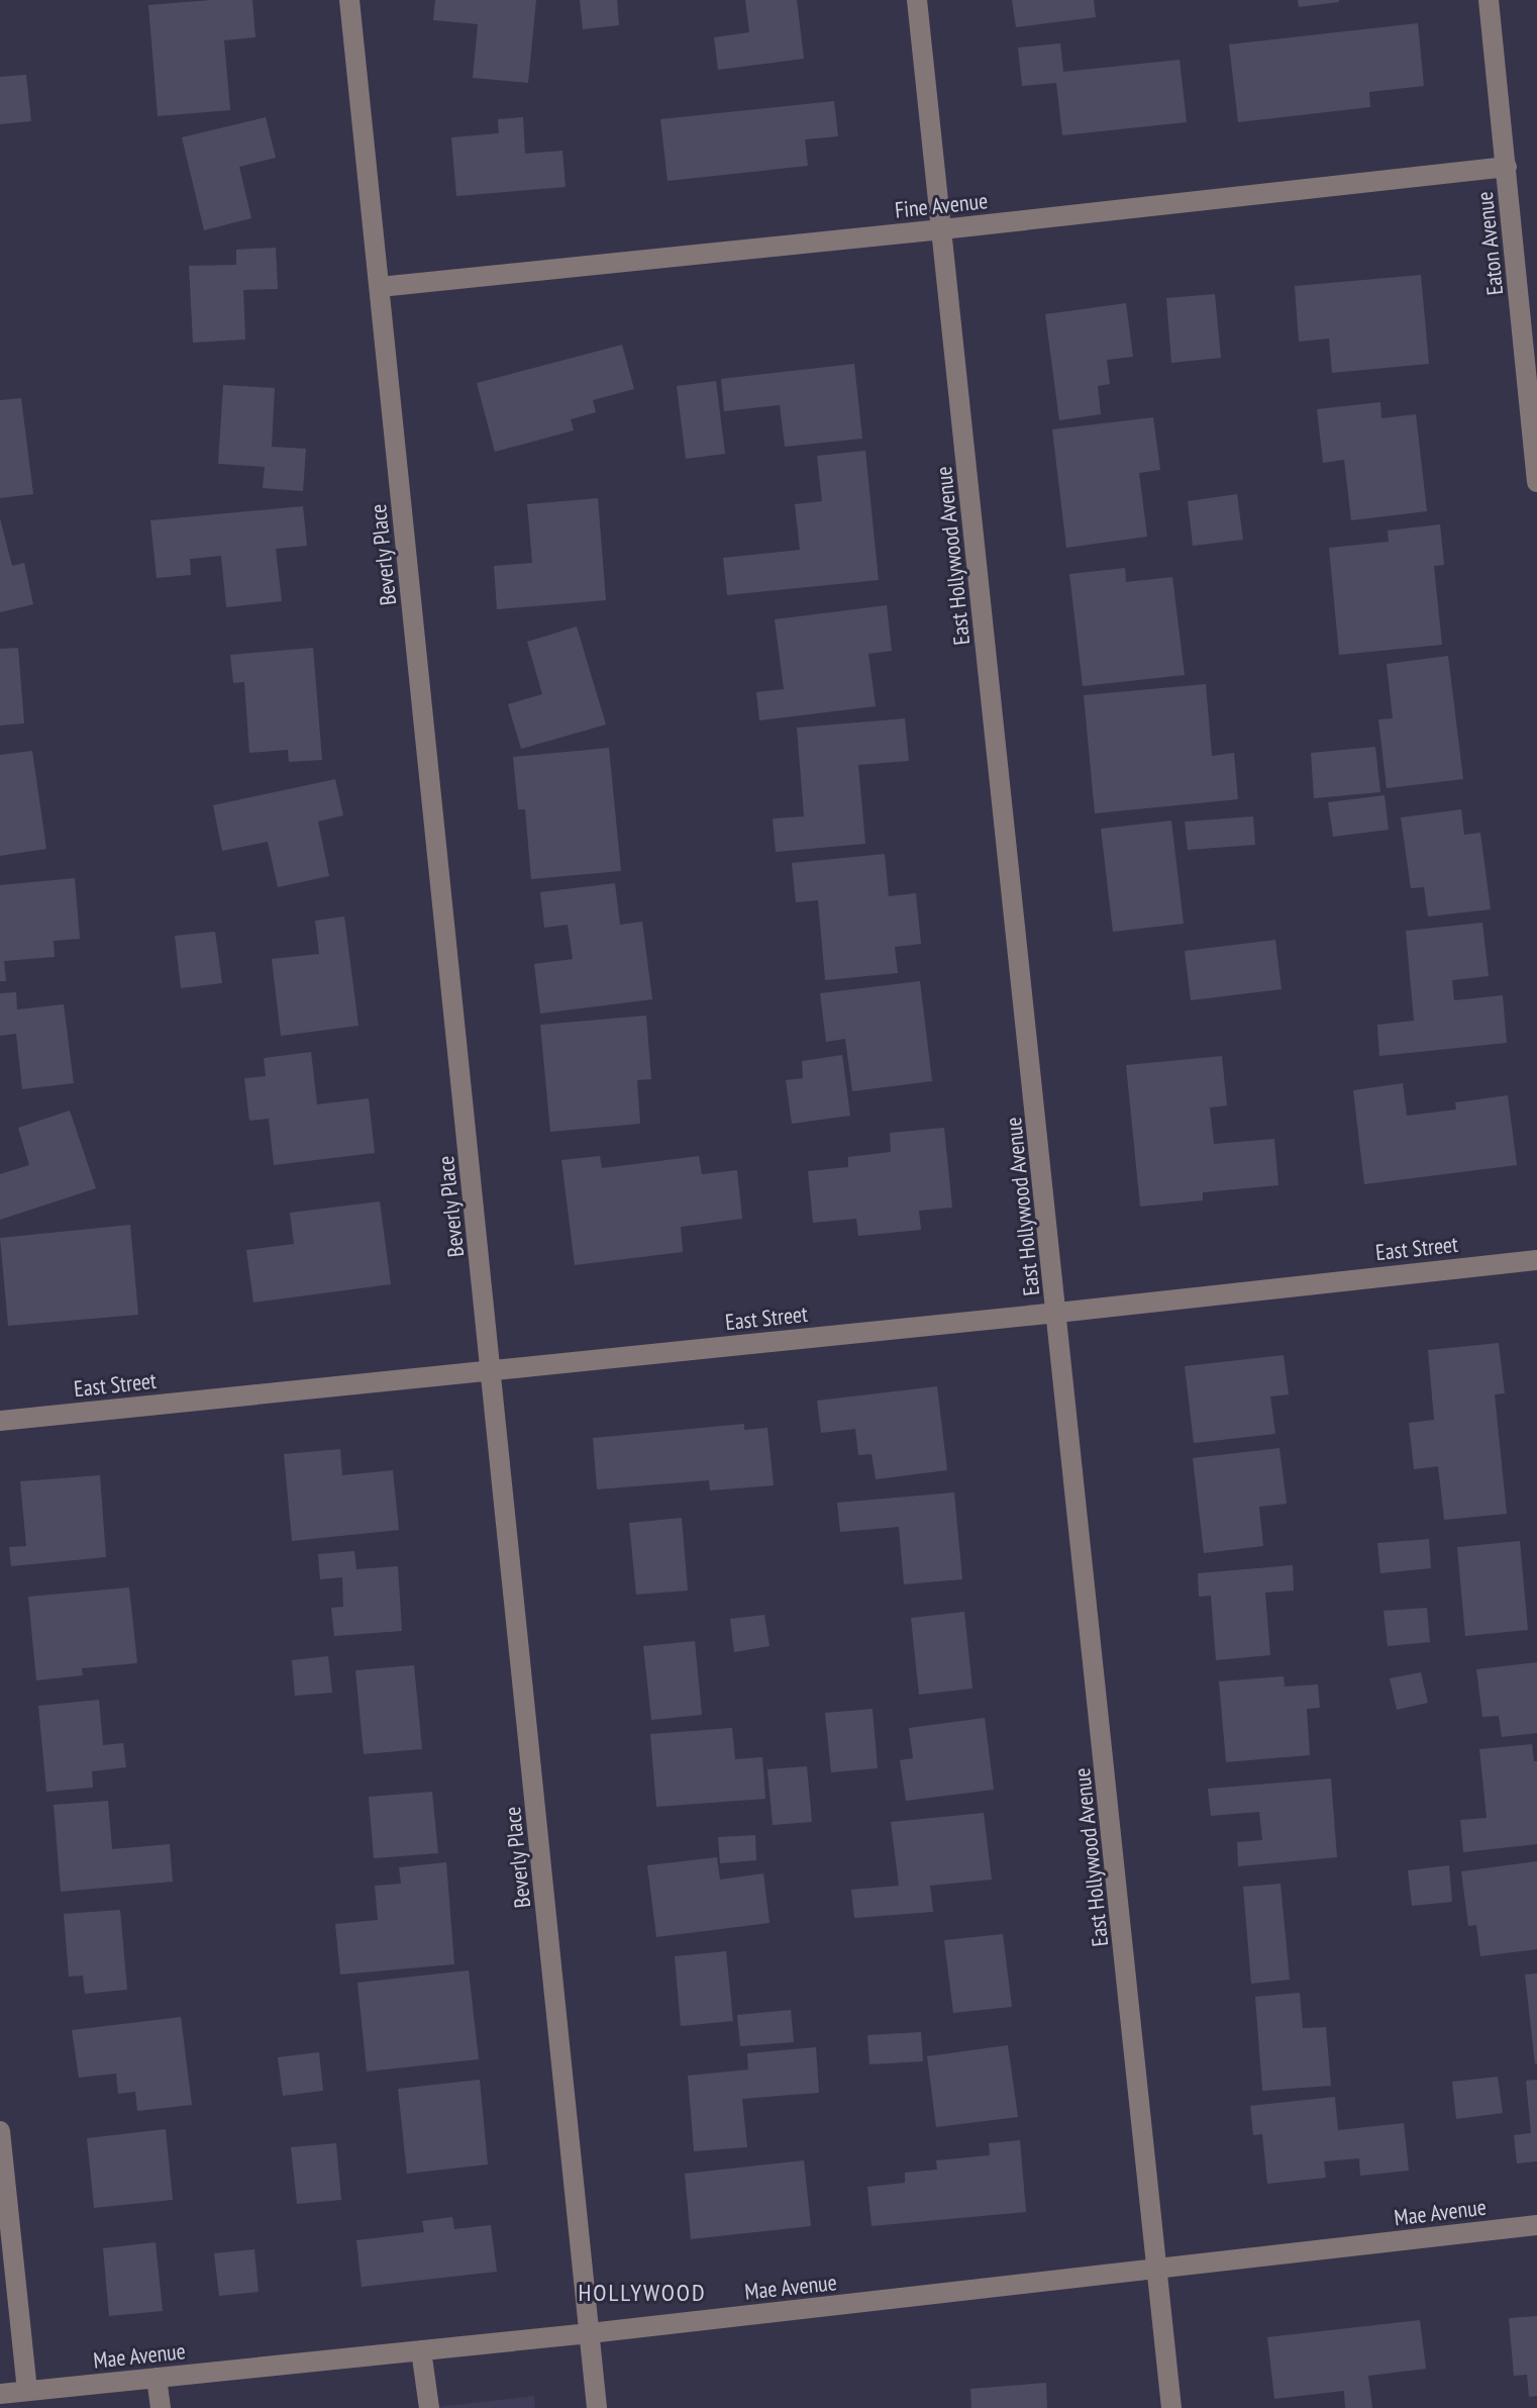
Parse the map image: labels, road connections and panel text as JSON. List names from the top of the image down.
{
  "streets": {
    "street": [
      "Fine Avenue",
      "Eaton Avenue",
      "Beverly Place",
      "East Hollywood Avenue",
      "East Street",
      "Mae Avenue"
    ]
  },
  "crossings": [
    ["Fine Avenue", "Eaton Avenue"],
    ["Fine Avenue", "Beverly Place"],
    ["Fine Avenue", "East Hollywood Avenue"],
    ["Beverly Place", "East Street"],
    ["Beverly Place", "Mae Avenue"],
    ["East Hollywood Avenue", "East Street"],
    ["East Hollywood Avenue", "Mae Avenue"]
  ],
  "districts": ["HOLLYWOOD"]
}
